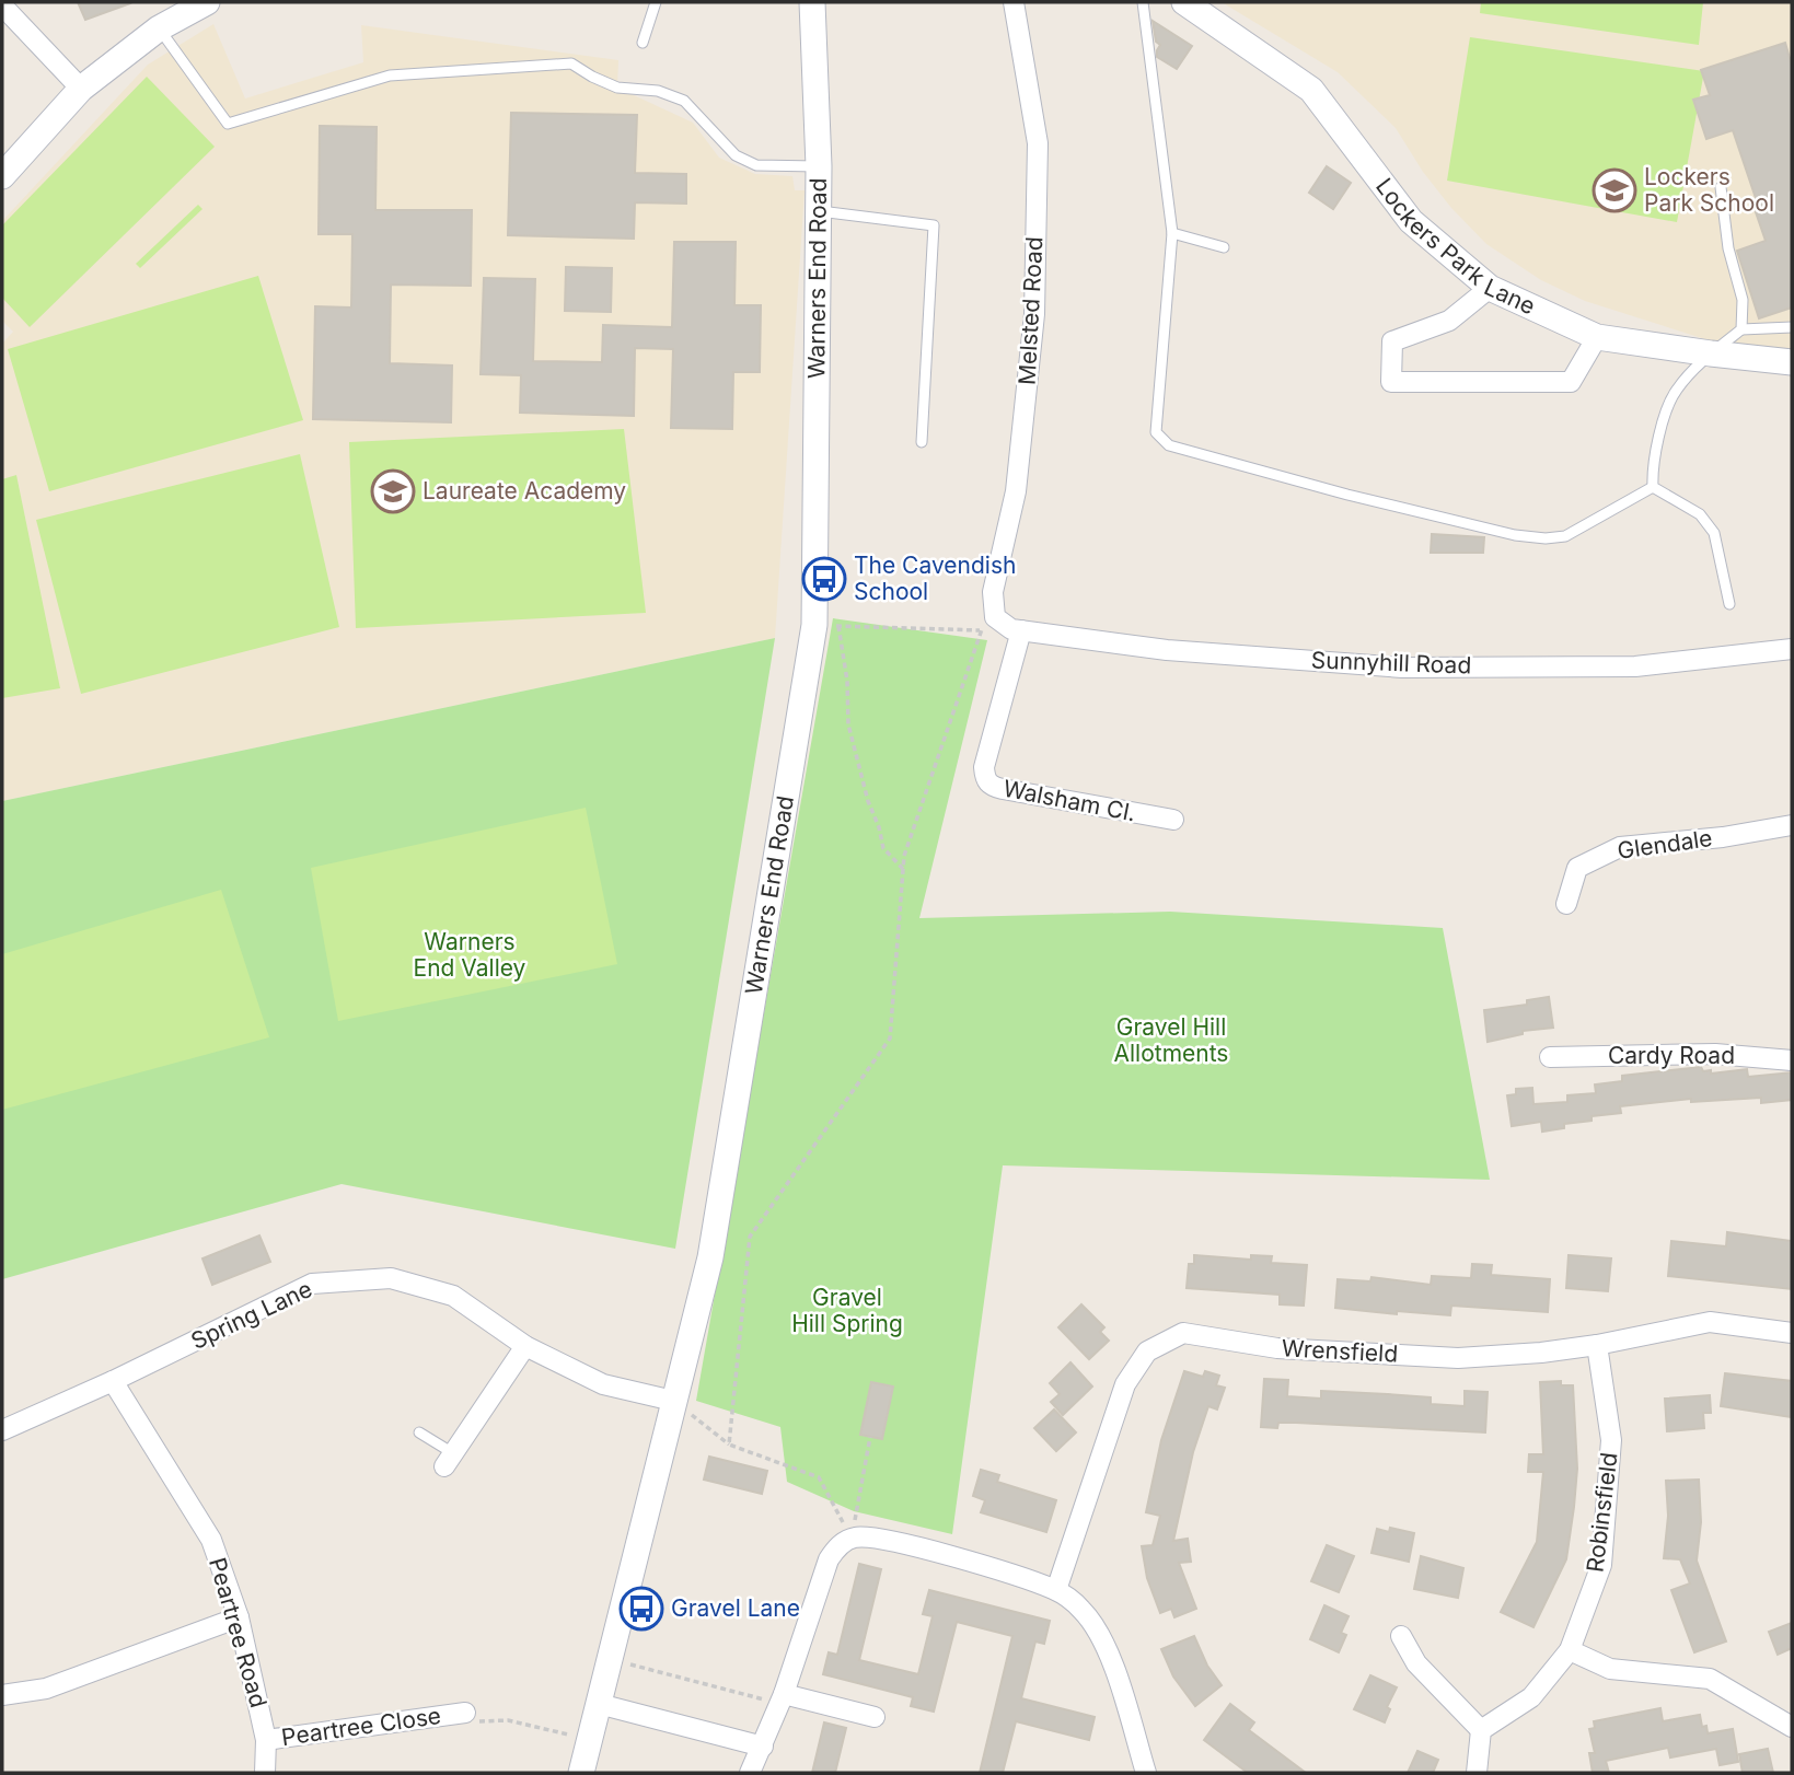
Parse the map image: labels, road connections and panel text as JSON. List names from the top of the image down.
{
  "streets": {
    "street": [
      "Lockers Park Lane",
      "Warners End Road",
      "Melsted Road",
      "Sunnyhill Road",
      "Walsham Cl.",
      "Glendale",
      "Cardy Road",
      "Spring Lane",
      "Wrensfield",
      "Robinsfield",
      "Peartree Road",
      "Peartree Close"
    ]
  },
  "crossings": [
    ["Warners End Road", "Spring Lane"],
    ["Warners End Road", "Peartree Close"],
    ["Melsted Road", "Sunnyhill Road"],
    ["Sunnyhill Road", "Walsham Cl."],
    ["Spring Lane", "Peartree Road"],
    ["Wrensfield", "Robinsfield"],
    ["Peartree Road", "Peartree Close"]
  ],
  "parks": ["Warners End Valley", "Gravel Hill Allotments", "Gravel Hill Spring"],
  "places": {
    "school or university": ["Lockers Park School", "Laureate Academy"],
    "bus stop": ["The Cavendish School", "Gravel Lane"]
  }
}
